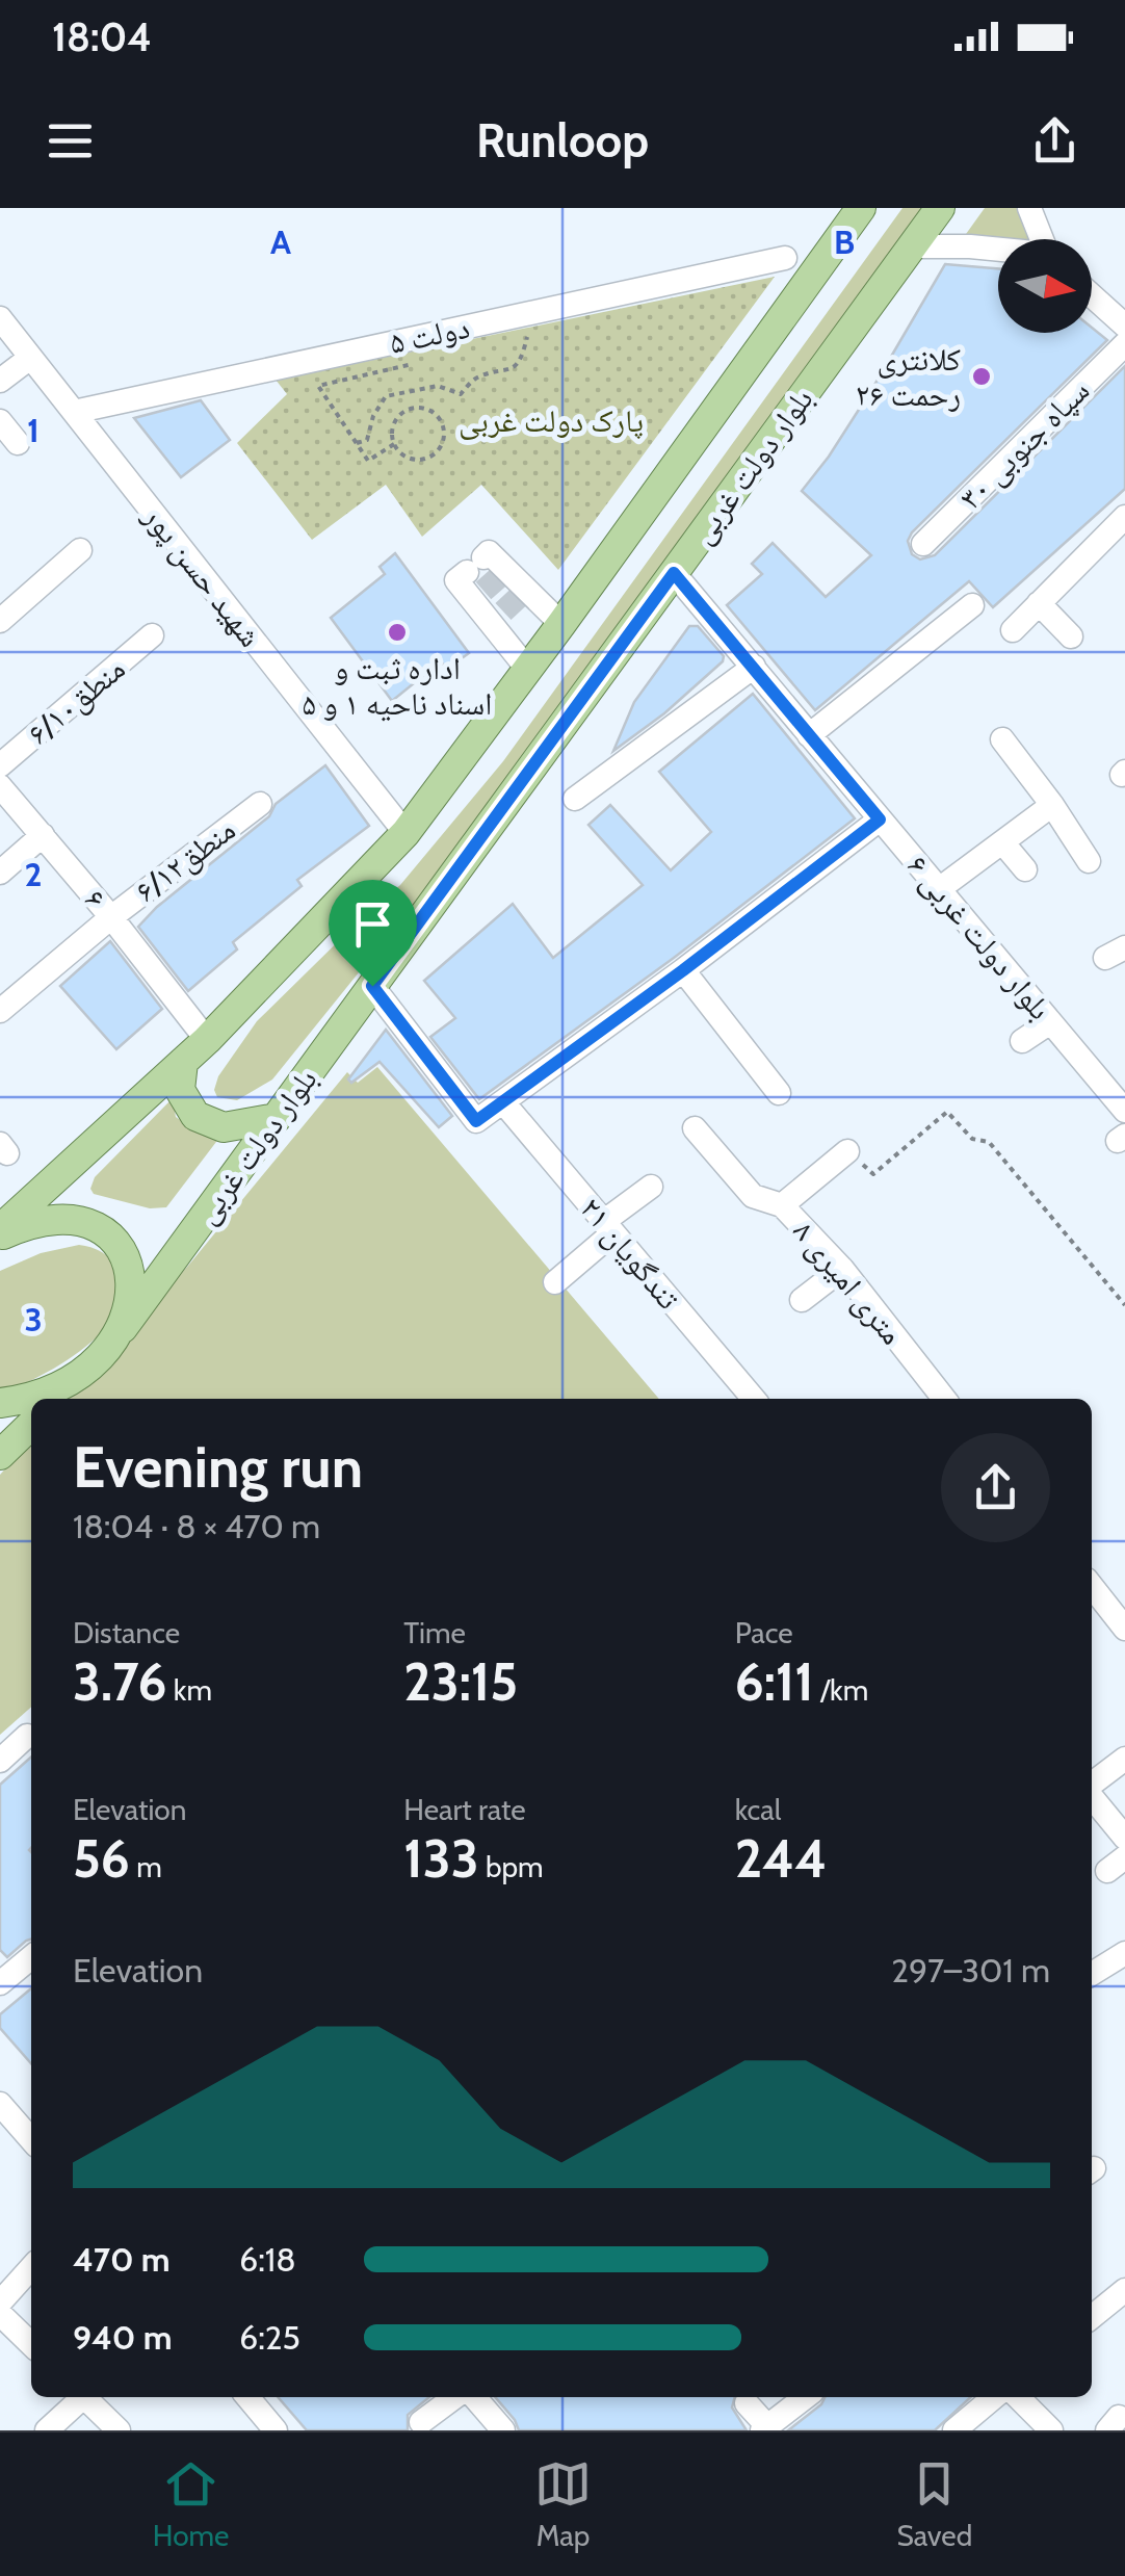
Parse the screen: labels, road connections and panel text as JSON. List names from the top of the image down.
{
  "streets": {
    "main road": ["بلوار دولت غربی"],
    "street": [
      "۵ دولت",
      "۳۰ سپاه جنوبی",
      "شهید حسن پور",
      "منطق۶/۱۰",
      "منطق۶/۱۲",
      "۶",
      "بلوار دولت غربی ۶",
      "۲۱ تندگویان",
      "۸ متری امیری"
    ]
  },
  "crossings": [
    ["۵ دولت", "شهید حسن پور"],
    ["بلوار دولت غربی", "شهید حسن پور"],
    ["بلوار دولت غربی", "۶"],
    ["بلوار دولت غربی", "بلوار دولت غربی ۶"],
    ["منطق۶/۱۲", "۶"]
  ],
  "parks": ["پارک دولت غربی"],
  "places": ["کلانتری ۲۶ رحمت", "اداره ثبت و اسناد ناحیه ۱ و ۵"],
  "north": "right",
  "page": {
    "status": "18:04",
    "header": "Runloop",
    "heading": ["Evening run", "18:04 · 8 × 470 m"],
    "stats": [
      ["Distance", "3.76 km"],
      ["Time", "23:15"],
      ["Pace", "6:11 /km"],
      ["Elevation", "56 m"],
      ["Heart rate", "133 bpm"],
      ["kcal", "244"]
    ],
    "chart": ["Elevation", "297–301 m"],
    "list": [
      {
        "name": "470 m",
        "note": "6:18"
      },
      {
        "name": "940 m",
        "note": "6:25"
      }
    ],
    "tabs": ["Home", "Map", "Saved"]
  },
  "grid": {
    "columns": ["A", "B"],
    "rows": ["1", "2", "3"]
  }
}
